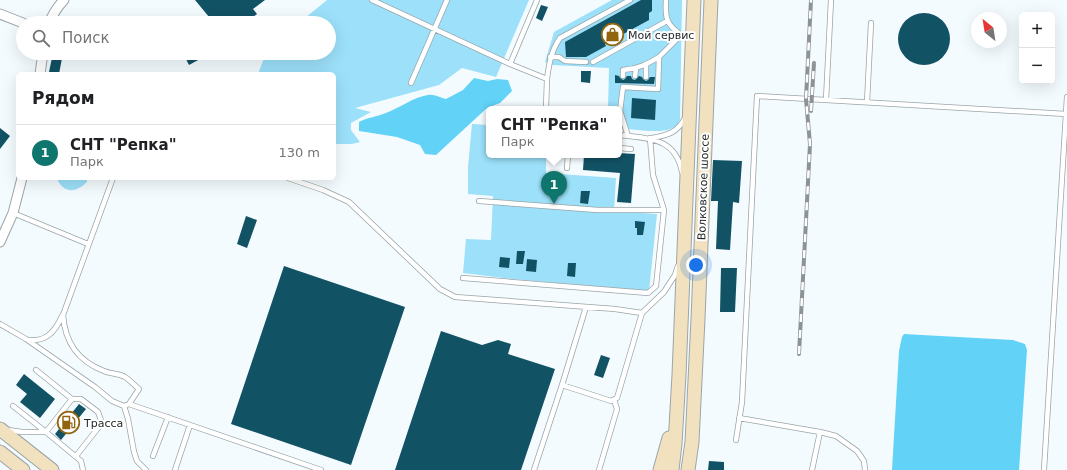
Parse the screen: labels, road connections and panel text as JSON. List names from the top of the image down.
{
  "streets": {
    "main road": ["Волковское шоссе"]
  },
  "places": {
    "shop": ["Мой сервис"],
    "fuel station": ["Трасса"]
  },
  "north": "top left",
  "page": {
    "map_buttons": ["+", "−"],
    "search": "Поиск",
    "heading": "Рядом",
    "popup": ["СНТ \"Репка\"", "Парк"],
    "list": [
      {
        "mark": "1",
        "name": "СНТ \"Репка\"",
        "note": "Парк",
        "value": "130 m"
      }
    ],
    "pins": "1"
  }
}
